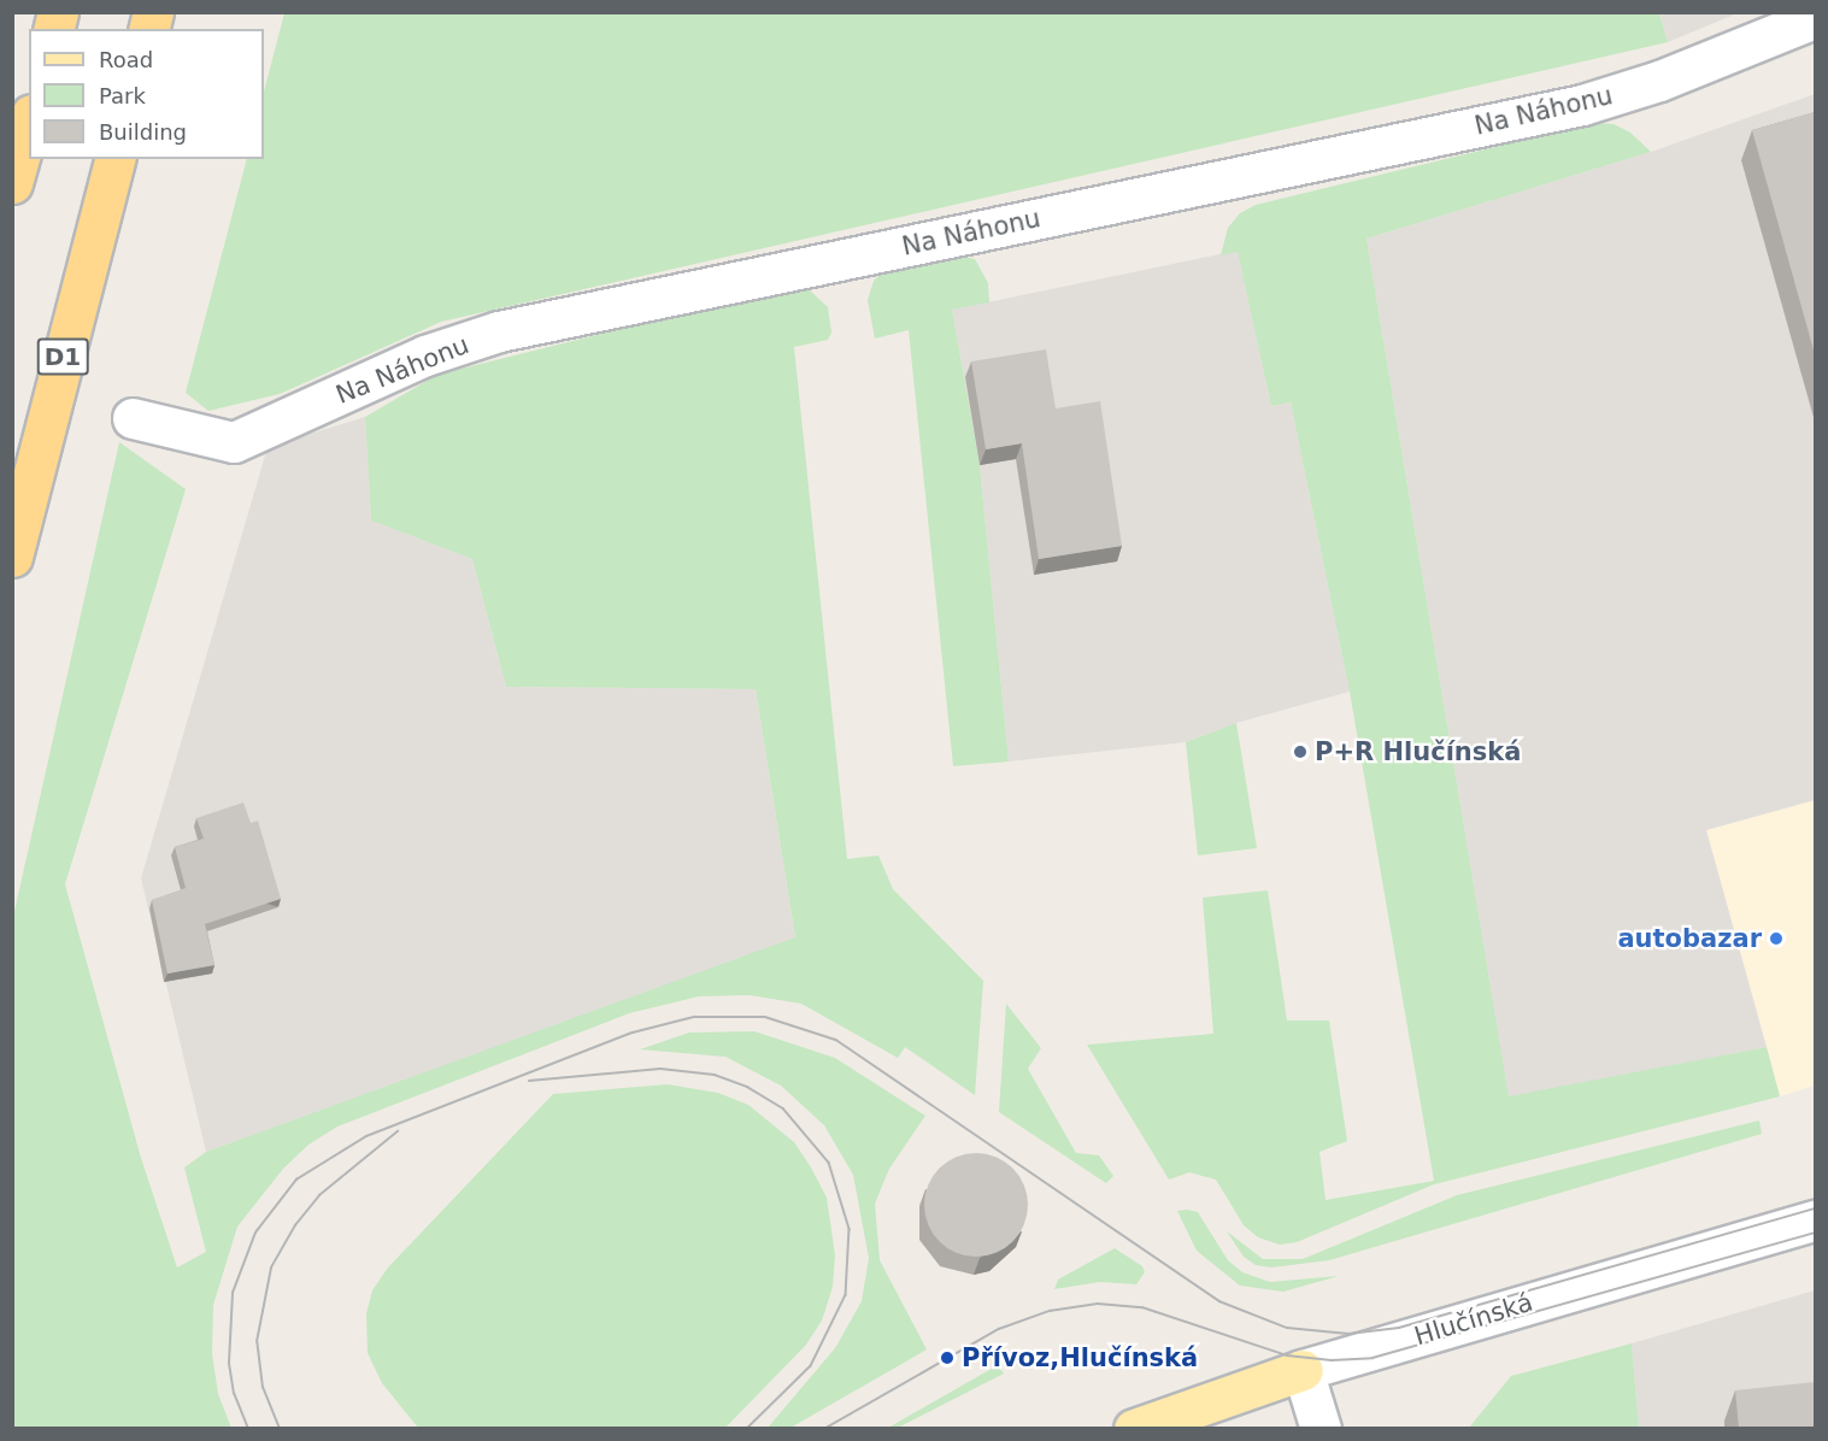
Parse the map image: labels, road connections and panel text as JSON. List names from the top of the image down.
{
  "streets": {
    "highway": ["D1"],
    "main road": ["Hlučínská"],
    "street": ["Na Náhonu"]
  },
  "places": ["P+R Hlučínská", "autobazar", "Přívoz,Hlučínská"],
  "legend": ["Road", "Park", "Building"]
}
